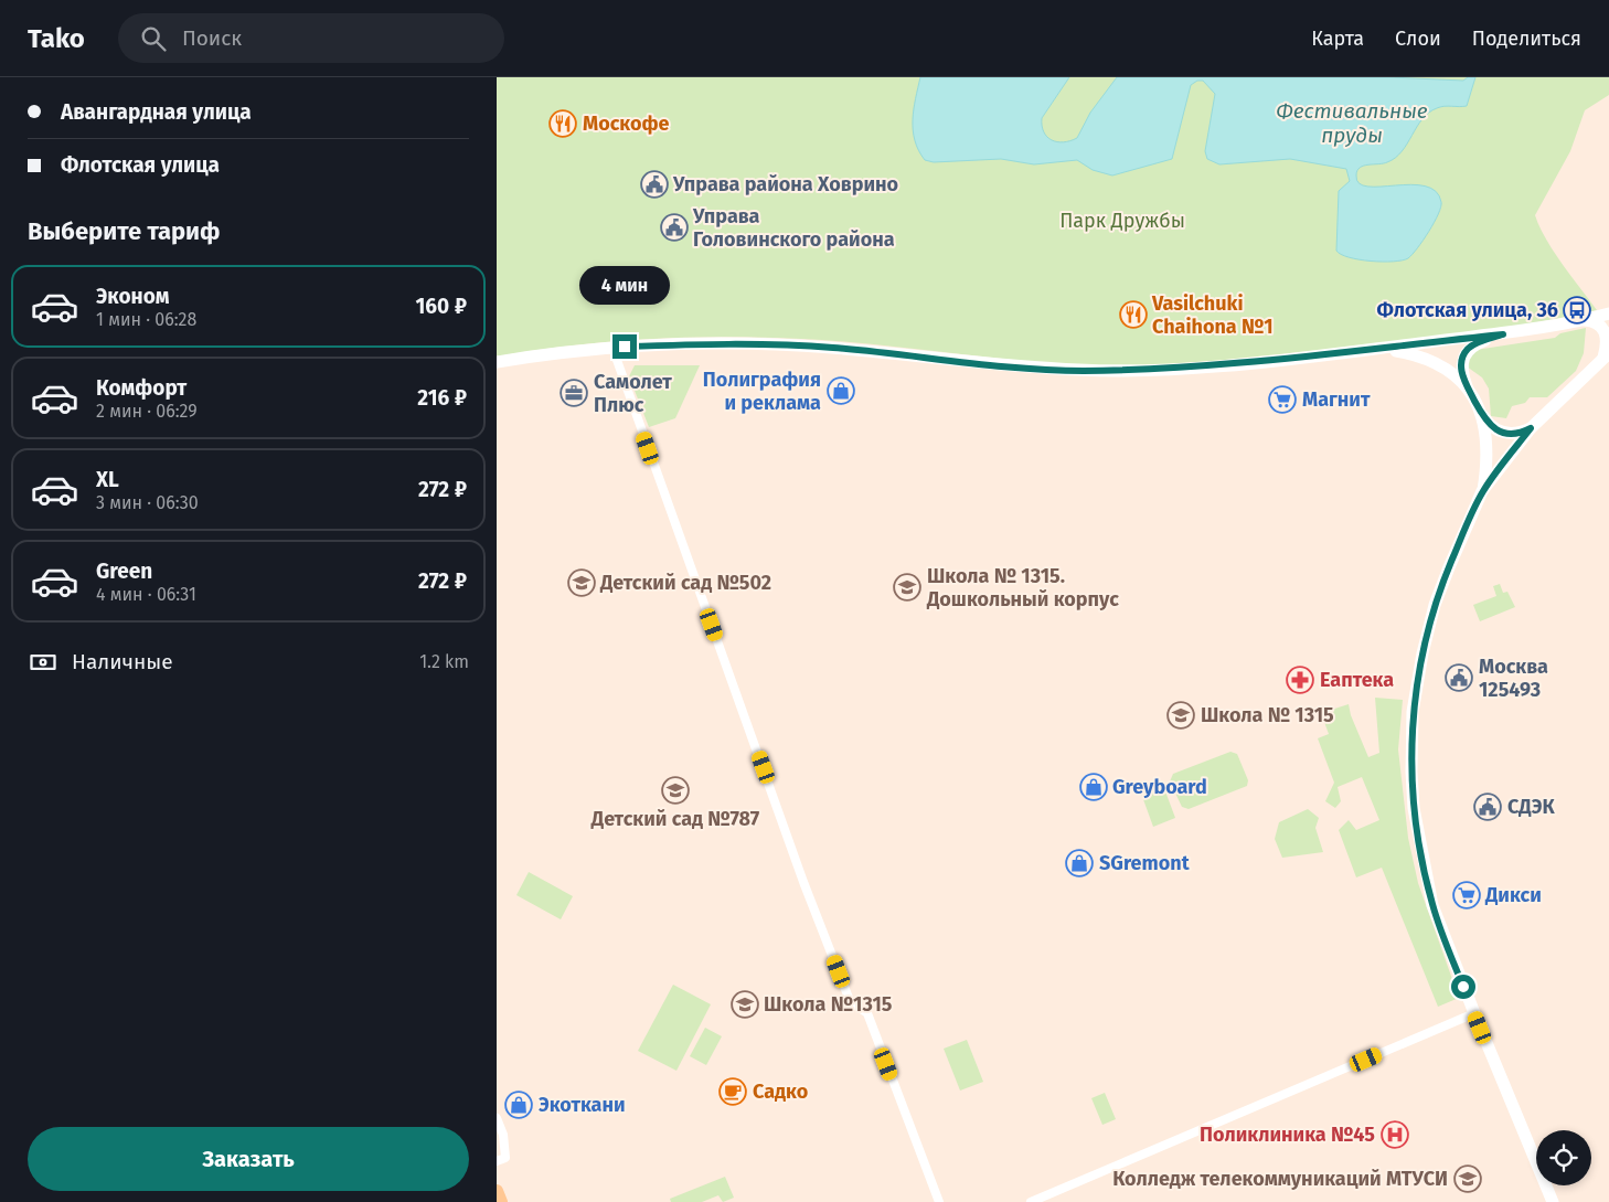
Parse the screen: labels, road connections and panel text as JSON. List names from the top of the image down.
{
  "water": ["Фестивальные пруды"],
  "parks": ["Парк Дружбы"],
  "places": {
    "restaurant": ["Москофе", "Vasilchuki Chaihona №1"],
    "public building": [
      "Управа района Ховрино",
      "Управа Головинского района",
      "Москва 125493",
      "СДЭК"
    ],
    "bus stop": ["Флотская улица, 36"],
    "shop": [
      "Полиграфия и реклама",
      "Greyboard",
      "SGremont",
      "Экоткани"
    ],
    "office": ["Самолет Плюс"],
    "supermarket": ["Магнит", "Дикси"],
    "school or university": [
      "Детский сад №502",
      "Школа № 1315. Дошкольный корпус",
      "Школа № 1315",
      "Детский сад №787",
      "Школа №1315",
      "Колледж телекоммуникаций МТУСИ"
    ],
    "pharmacy": ["Еаптека"],
    "cafe": ["Садко"],
    "hospital": ["Поликлиника №45"]
  },
  "page": {
    "header": "Tako",
    "search": "Поиск",
    "nav": ["Карта", "Слои", "Поделиться"],
    "banner": ["Авангардная улица", "Флотская улица"],
    "heading": "Выберите тариф",
    "list": [
      {
        "name": "Эконом",
        "note": "1 мин · 06:28",
        "value": "160 ₽"
      },
      {
        "name": "Комфорт",
        "note": "2 мин · 06:29",
        "value": "216 ₽"
      },
      {
        "name": "XL",
        "note": "3 мин · 06:30",
        "value": "272 ₽"
      },
      {
        "name": "Green",
        "note": "4 мин · 06:31",
        "value": "272 ₽"
      }
    ],
    "bubble": "4 мин",
    "pay": ["Наличные", "1.2 km"],
    "buttons": "Заказать"
  }
}
